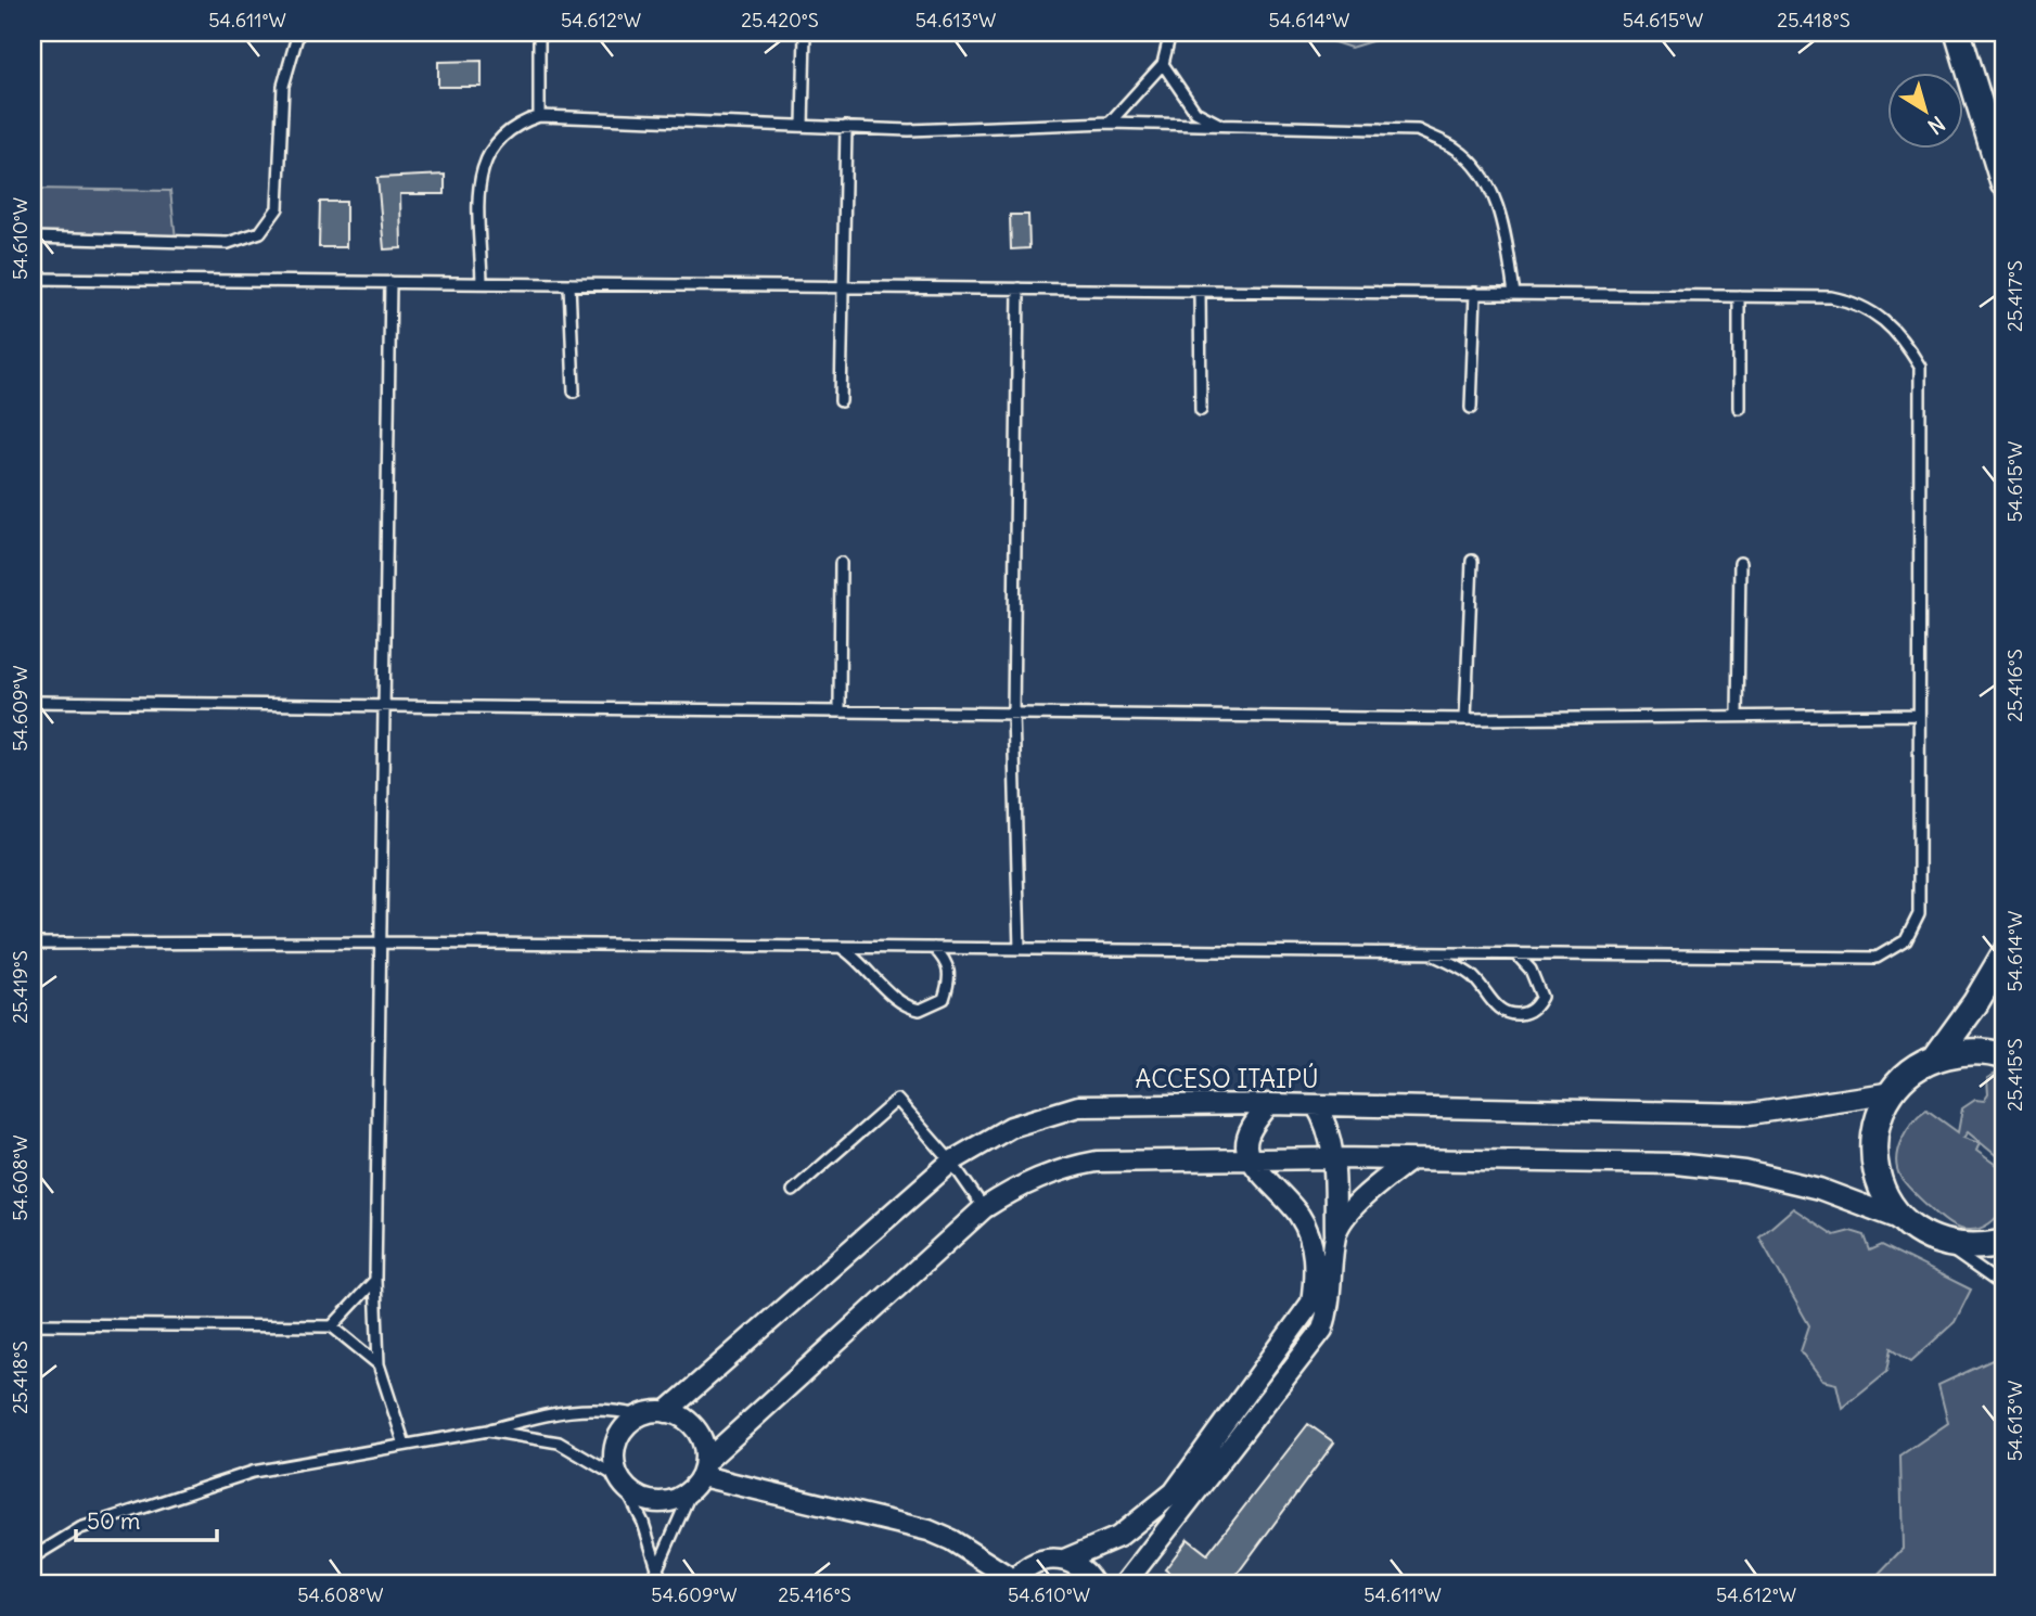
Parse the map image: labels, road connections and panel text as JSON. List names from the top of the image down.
{
  "streets": {
    "street": ["ACCESO ITAIPÚ"]
  },
  "scale_bar": "50 m",
  "north": "bottom right",
  "coordinates": [
    "54.611°W",
    "54.612°W",
    "25.420°S",
    "54.613°W",
    "54.614°W",
    "54.615°W",
    "25.418°S",
    "54.610°W",
    "25.417°S",
    "25.416°S",
    "54.609°W",
    "25.419°S",
    "25.415°S",
    "54.608°W"
  ]
}
